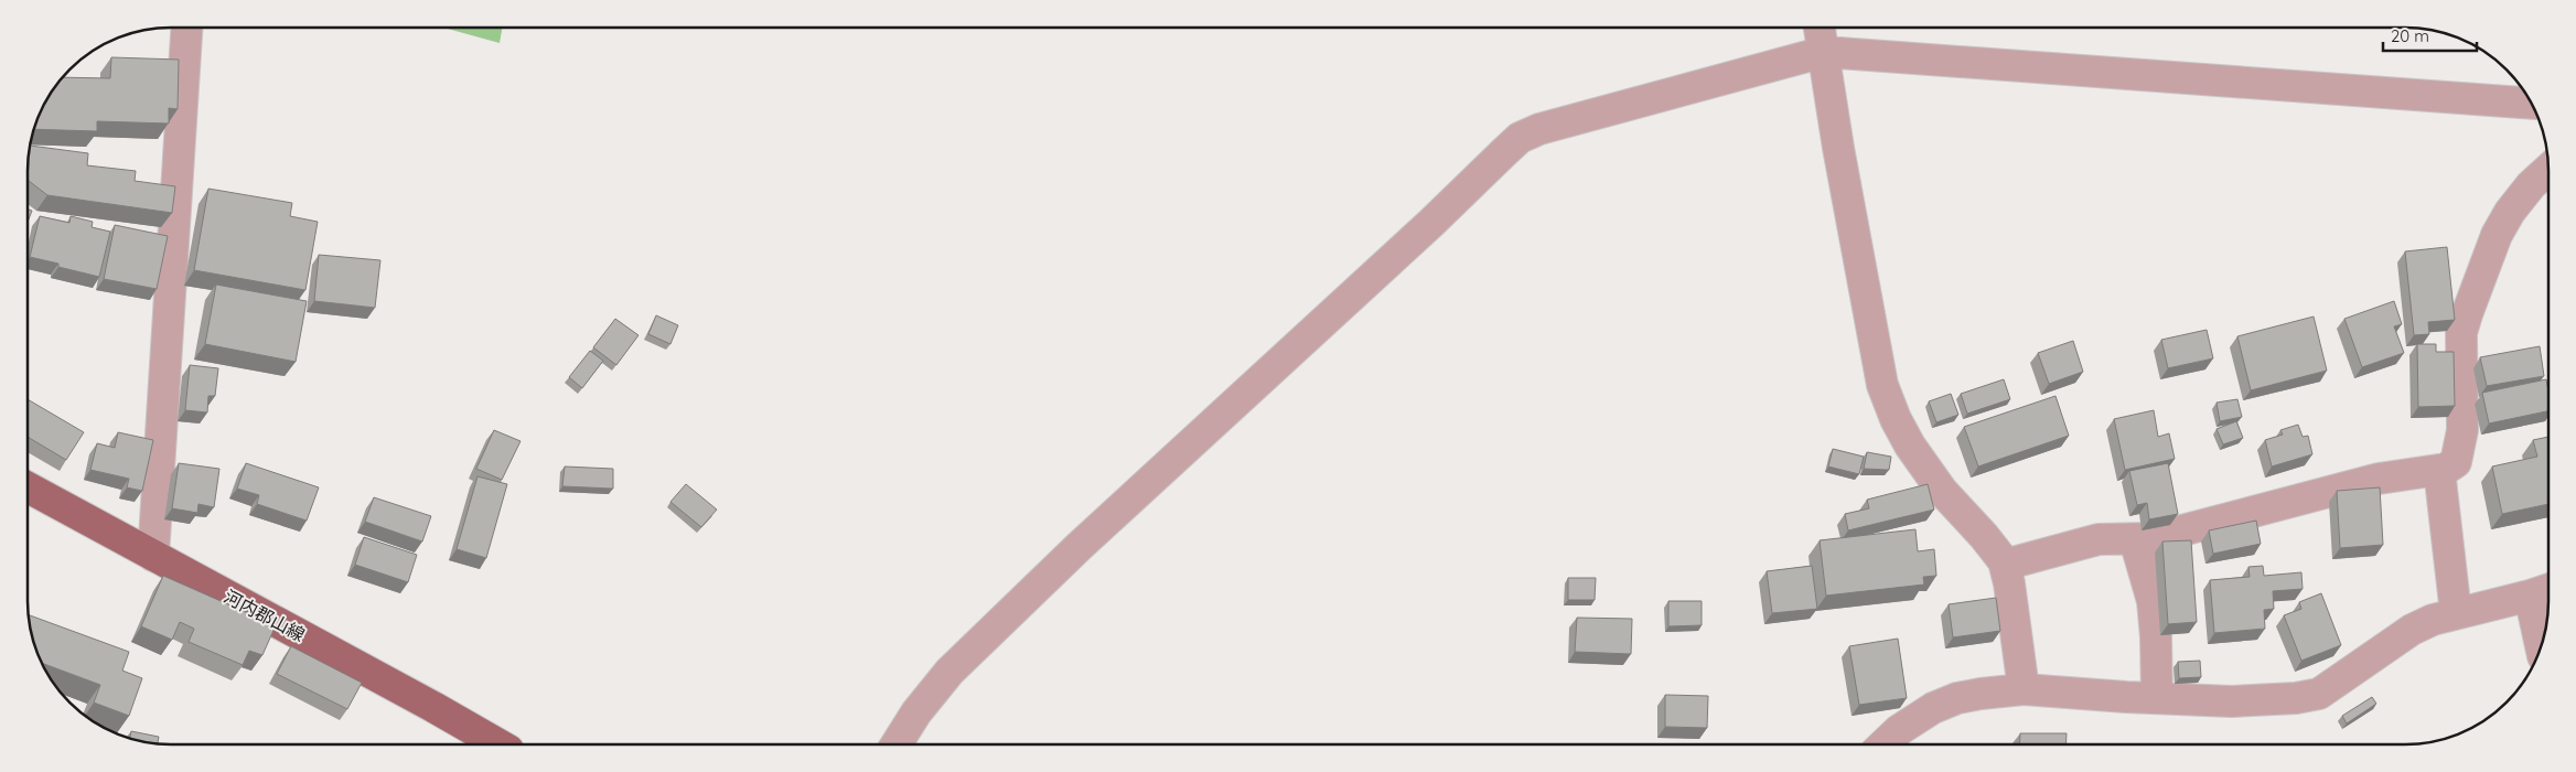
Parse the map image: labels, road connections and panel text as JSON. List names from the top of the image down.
{
  "streets": {
    "main road": ["河内郡山線"]
  },
  "scale_bar": "20 m"
}
